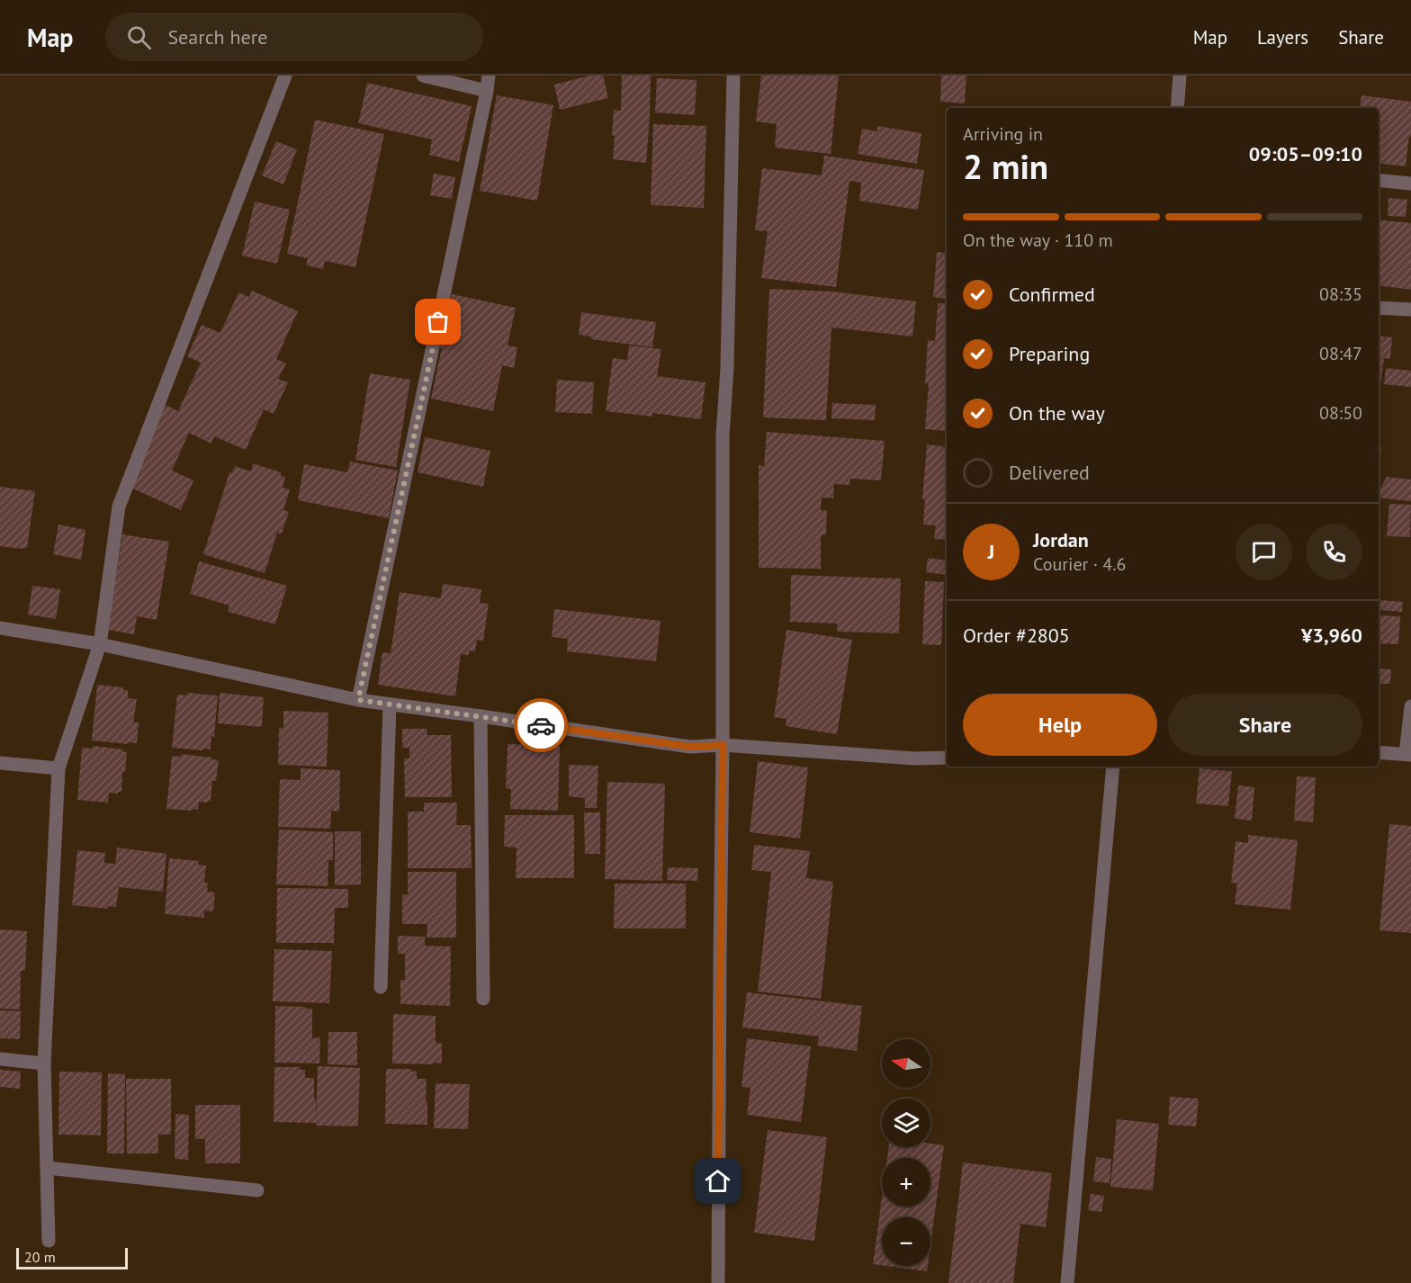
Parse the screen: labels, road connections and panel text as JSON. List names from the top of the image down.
{
  "scale_bar": "20 m",
  "north": "left",
  "page": {
    "header": "Map",
    "search": "Search here",
    "nav": ["Map", "Layers", "Share"],
    "heading": ["2 min", "Arriving in", "09:05–09:10"],
    "panel": [
      "Jordan",
      "Courier · 4.6",
      "Order #2805",
      "¥3,960"
    ],
    "bar": "On the way · 110 m",
    "list": [
      ["Confirmed", "08:35"],
      ["Preparing", "08:47"],
      ["On the way", "08:50"],
      "Delivered"
    ],
    "round": "J",
    "buttons": ["Help", "Share"],
    "map_buttons": ["+", "−"],
    "scale": "20 m"
  }
}
